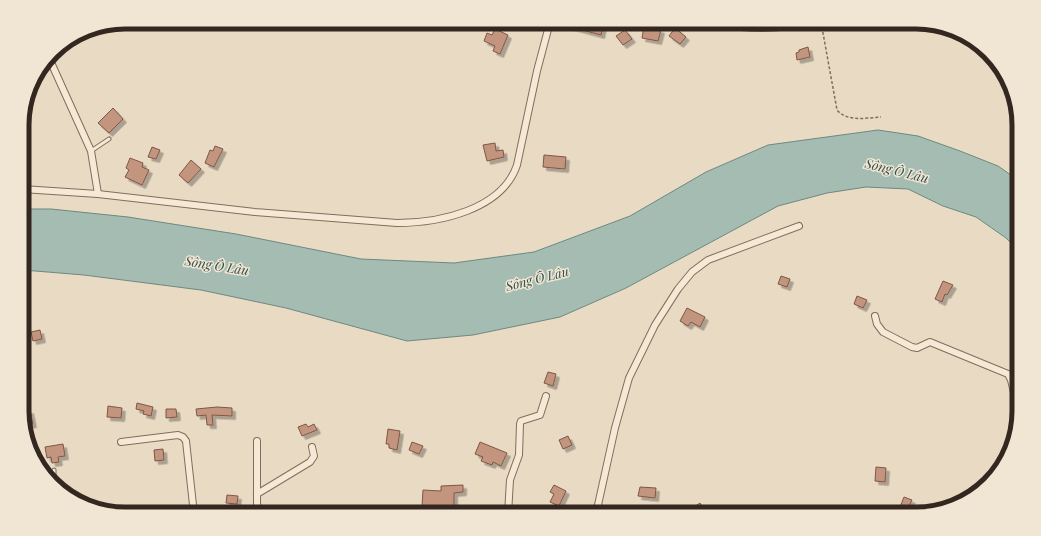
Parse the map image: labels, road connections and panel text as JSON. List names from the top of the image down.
{
  "water": ["Sông Ô Lâu"]
}
